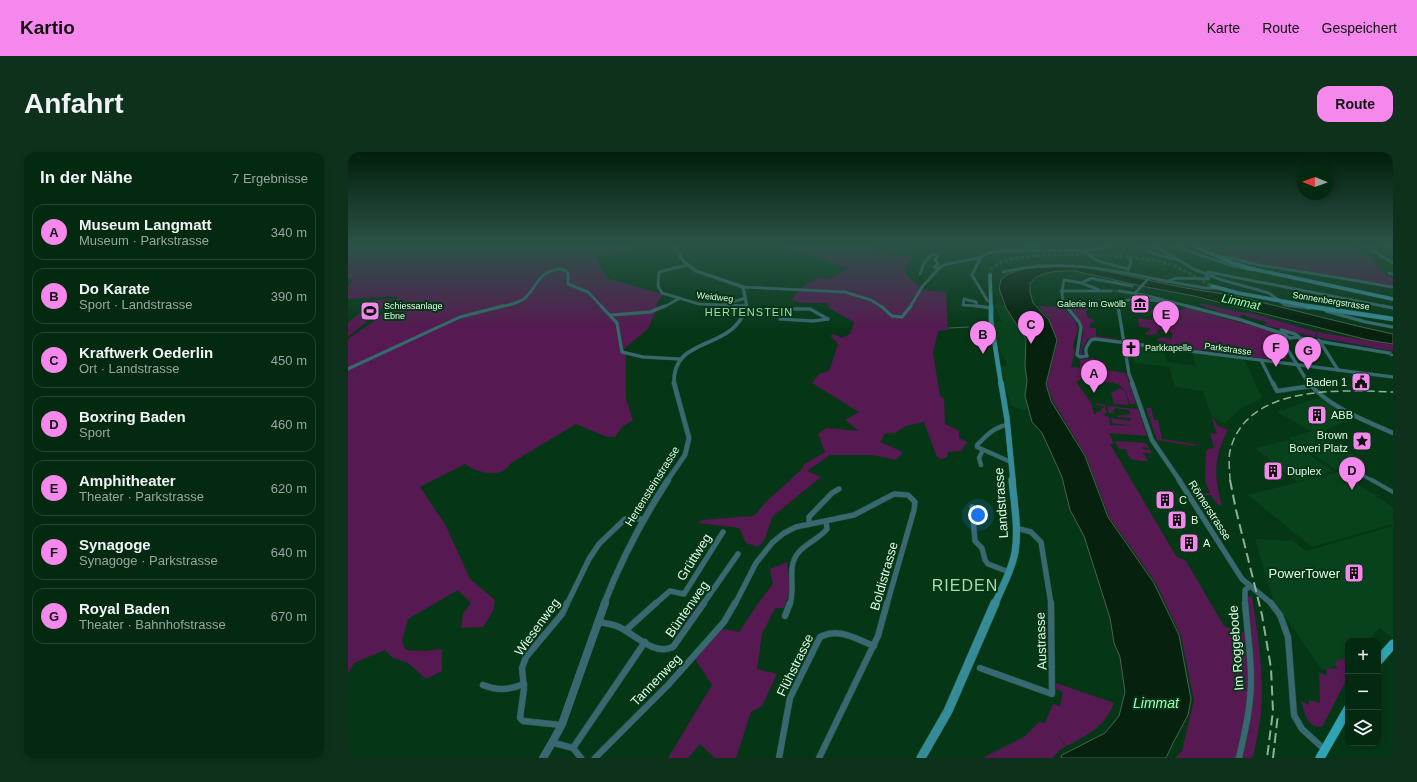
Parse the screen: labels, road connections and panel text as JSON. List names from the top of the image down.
{
  "streets": {
    "main road": ["Sonnenbergstrasse", "Landstrasse"],
    "street": [
      "Weidweg",
      "Parkstrasse",
      "Hertensteinstrasse",
      "Römerstrasse",
      "Grüttweg",
      "Boldistrasse",
      "Büntenweg",
      "Wiesenweg",
      "Austrasse",
      "Im Roggebode",
      "Flühstrasse",
      "Tannenweg"
    ]
  },
  "crossings": [
    ["Parkstrasse", "Römerstrasse"],
    ["Hertensteinstrasse", "Büntenweg"],
    ["Hertensteinstrasse", "Wiesenweg"],
    ["Landstrasse", "Austrasse"],
    ["Römerstrasse", "Im Roggebode"],
    ["Grüttweg", "Büntenweg"],
    ["Boldistrasse", "Flühstrasse"],
    ["Boldistrasse", "Tannenweg"]
  ],
  "districts": ["HERTENSTEIN", "RIEDEN"],
  "water": ["Limmat"],
  "places": {
    "museum": ["Galerie im Gwölb"],
    "sports": ["Schiessanlage Ebne"],
    "church": ["Parkkapelle"],
    "public building": ["Baden 1"],
    "building": [
      "ABB",
      "Duplex",
      "C",
      "B",
      "A",
      "PowerTower"
    ],
    "place": ["Brown Boveri Platz"]
  },
  "north": "left",
  "page": {
    "header": "Kartio",
    "nav": ["Karte", "Route", "Gespeichert"],
    "buttons": "Route",
    "title": "Anfahrt",
    "heading": ["In der Nähe", "7 Ergebnisse"],
    "list": [
      {
        "mark": "A",
        "name": "Museum Langmatt",
        "note": "Museum · Parkstrasse",
        "value": "340 m"
      },
      {
        "mark": "B",
        "name": "Do Karate",
        "note": "Sport · Landstrasse",
        "value": "390 m"
      },
      {
        "mark": "C",
        "name": "Kraftwerk Oederlin",
        "note": "Ort · Landstrasse",
        "value": "450 m"
      },
      {
        "mark": "D",
        "name": "Boxring Baden",
        "note": "Sport",
        "value": "460 m"
      },
      {
        "mark": "E",
        "name": "Amphitheater",
        "note": "Theater · Parkstrasse",
        "value": "620 m"
      },
      {
        "mark": "F",
        "name": "Synagoge",
        "note": "Synagoge · Parkstrasse",
        "value": "640 m"
      },
      {
        "mark": "G",
        "name": "Royal Baden",
        "note": "Theater · Bahnhofstrasse",
        "value": "670 m"
      }
    ],
    "pins": [
      "E",
      "C",
      "B",
      "F",
      "G",
      "A",
      "D"
    ],
    "map_buttons": ["+", "−"]
  }
}
